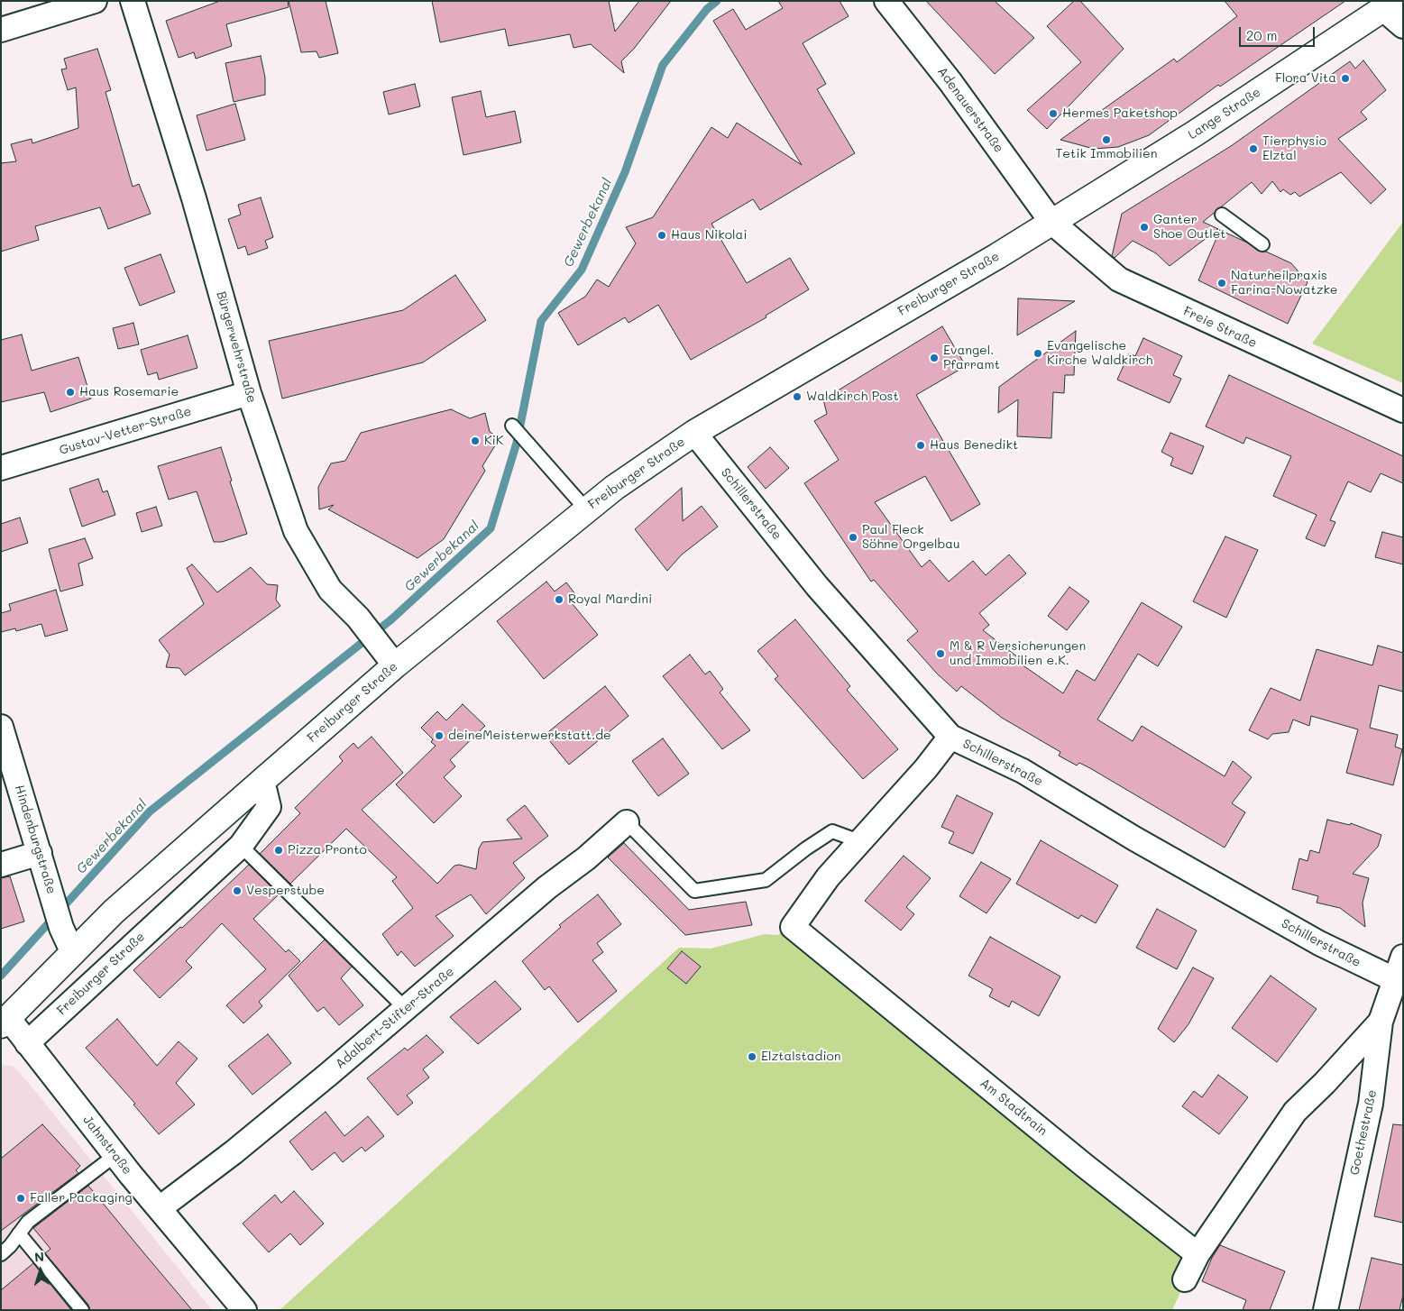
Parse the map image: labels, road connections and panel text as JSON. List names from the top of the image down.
{
  "streets": {
    "street": [
      "Adenauerstraße",
      "Lange Straße",
      "Freiburger Straße",
      "Freie Straße",
      "Bürgerwehrstraße",
      "Gustav-Vetter-Straße",
      "Schillerstraße",
      "Hindenburgstraße",
      "Adalbert-Stifter-Straße",
      "Am Stadtrain",
      "Goethestraße",
      "Jahnstraße"
    ]
  },
  "crossings": [
    ["Adenauerstraße", "Lange Straße"],
    ["Adenauerstraße", "Freiburger Straße"],
    ["Adenauerstraße", "Freie Straße"],
    ["Lange Straße", "Freiburger Straße"],
    ["Lange Straße", "Freie Straße"],
    ["Freiburger Straße", "Freie Straße"],
    ["Freiburger Straße", "Bürgerwehrstraße"],
    ["Freiburger Straße", "Schillerstraße"],
    ["Freiburger Straße", "Hindenburgstraße"],
    ["Freiburger Straße", "Jahnstraße"],
    ["Bürgerwehrstraße", "Gustav-Vetter-Straße"],
    ["Schillerstraße", "Am Stadtrain"],
    ["Schillerstraße", "Goethestraße"],
    ["Adalbert-Stifter-Straße", "Jahnstraße"]
  ],
  "water": ["Gewerbekanal"],
  "places": [
    "Flora Vita",
    "Hermes Paketshop",
    "Tetik Immobilien",
    "Tierphysio Elztal",
    "Ganter Shoe Outlet",
    "Haus Nikolai",
    "Naturheilpraxis Farina-Nowatzke",
    "Evangelische Kirche Waldkirch",
    "Evangel. Pfarramt",
    "Haus Rosemarie",
    "Waldkirch Post",
    "KiK",
    "Haus Benedikt",
    "Paul Fleck Söhne Orgelbau",
    "Royal Mardini",
    "M & R Versicherungen und Immobilien e.K.",
    "deineMeisterwerkstatt.de",
    "Pizza Pronto",
    "Vesperstube",
    "Elztalstadion",
    "Faller Packaging"
  ],
  "scale_bar": "20 m",
  "north": "top"
}
